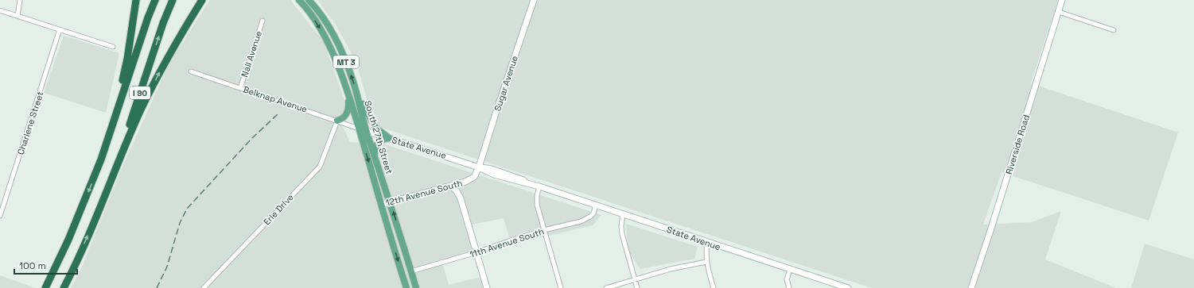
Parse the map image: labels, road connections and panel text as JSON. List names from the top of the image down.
{
  "streets": {
    "highway": ["I 90"],
    "main road": [
      "MT 3",
      "Sugar Avenue",
      "South 27th Street",
      "Riverside Road",
      "State Avenue",
      "12th Avenue South"
    ],
    "street": [
      "Nall Avenue",
      "Belknap Avenue",
      "Charlene Street",
      "Erie Drive",
      "11th Avenue South"
    ]
  },
  "crossings": [
    ["Nall Avenue", "Belknap Avenue"],
    ["Sugar Avenue", "State Avenue"],
    ["Sugar Avenue", "12th Avenue South"],
    ["Belknap Avenue", "South 27th Street"],
    ["Belknap Avenue", "State Avenue"],
    ["Belknap Avenue", "Erie Drive"],
    ["South 27th Street", "State Avenue"],
    ["South 27th Street", "12th Avenue South"],
    ["South 27th Street", "11th Avenue South"],
    ["State Avenue", "12th Avenue South"],
    ["State Avenue", "11th Avenue South"]
  ],
  "scale_bar": "100 m"
}
